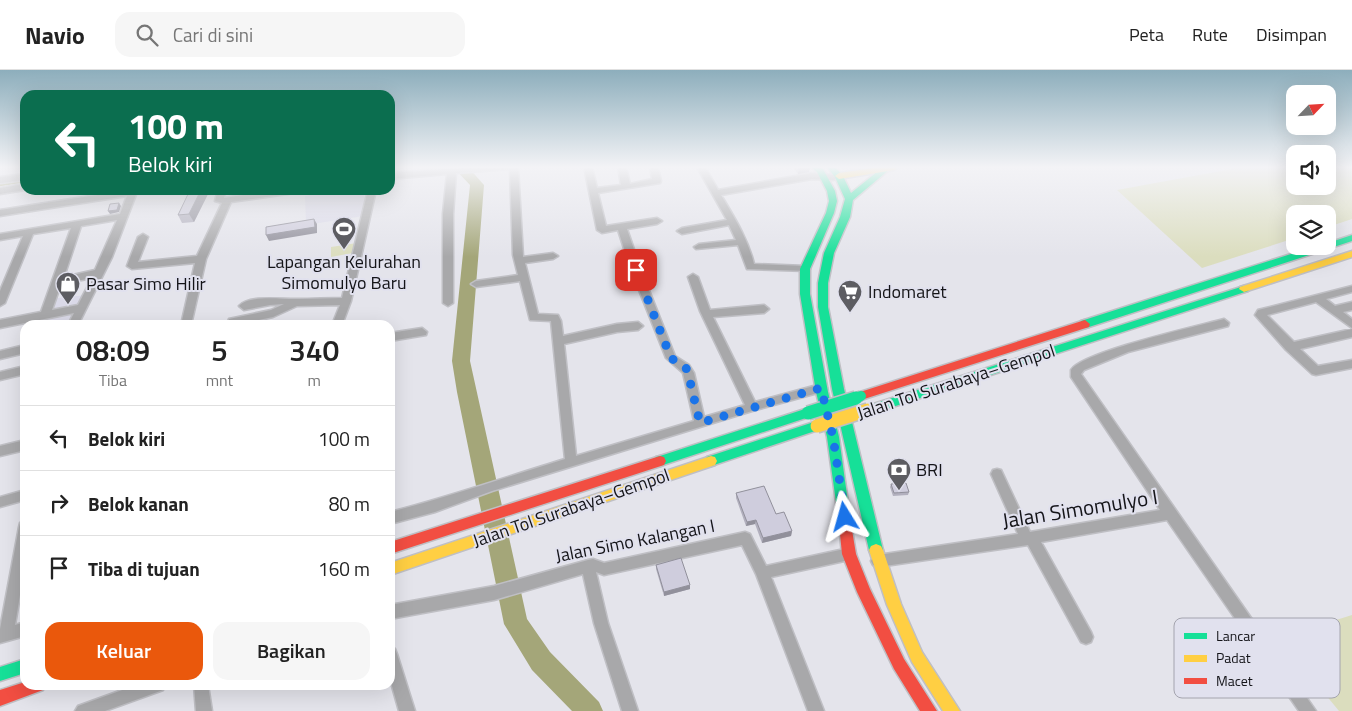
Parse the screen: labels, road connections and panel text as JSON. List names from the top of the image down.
{
  "streets": {
    "main road": ["Jalan Tol Surabaya–Gempol"],
    "street": ["Jalan Simomulyo I", "Jalan Simo Kalangan I"]
  },
  "places": {
    "sports": ["Lapangan Kelurahan Simomulyo Baru"],
    "shop": ["Pasar Simo Hilir"],
    "supermarket": ["Indomaret"],
    "bank": ["BRI"]
  },
  "legend": ["Lancar", "Padat", "Macet"],
  "north": "top right",
  "page": {
    "header": "Navio",
    "search": "Cari di sini",
    "nav": ["Peta", "Rute", "Disimpan"],
    "turn": ["100 m", "Belok kiri"],
    "eta": [
      "08:09",
      "Tiba",
      "5",
      "mnt",
      "340",
      "m"
    ],
    "list": [
      {
        "name": "Belok kiri",
        "value": "100 m"
      },
      {
        "name": "Belok kanan",
        "value": "80 m"
      },
      {
        "name": "Tiba di tujuan",
        "value": "160 m"
      }
    ],
    "buttons": ["Keluar", "Bagikan"]
  }
}
